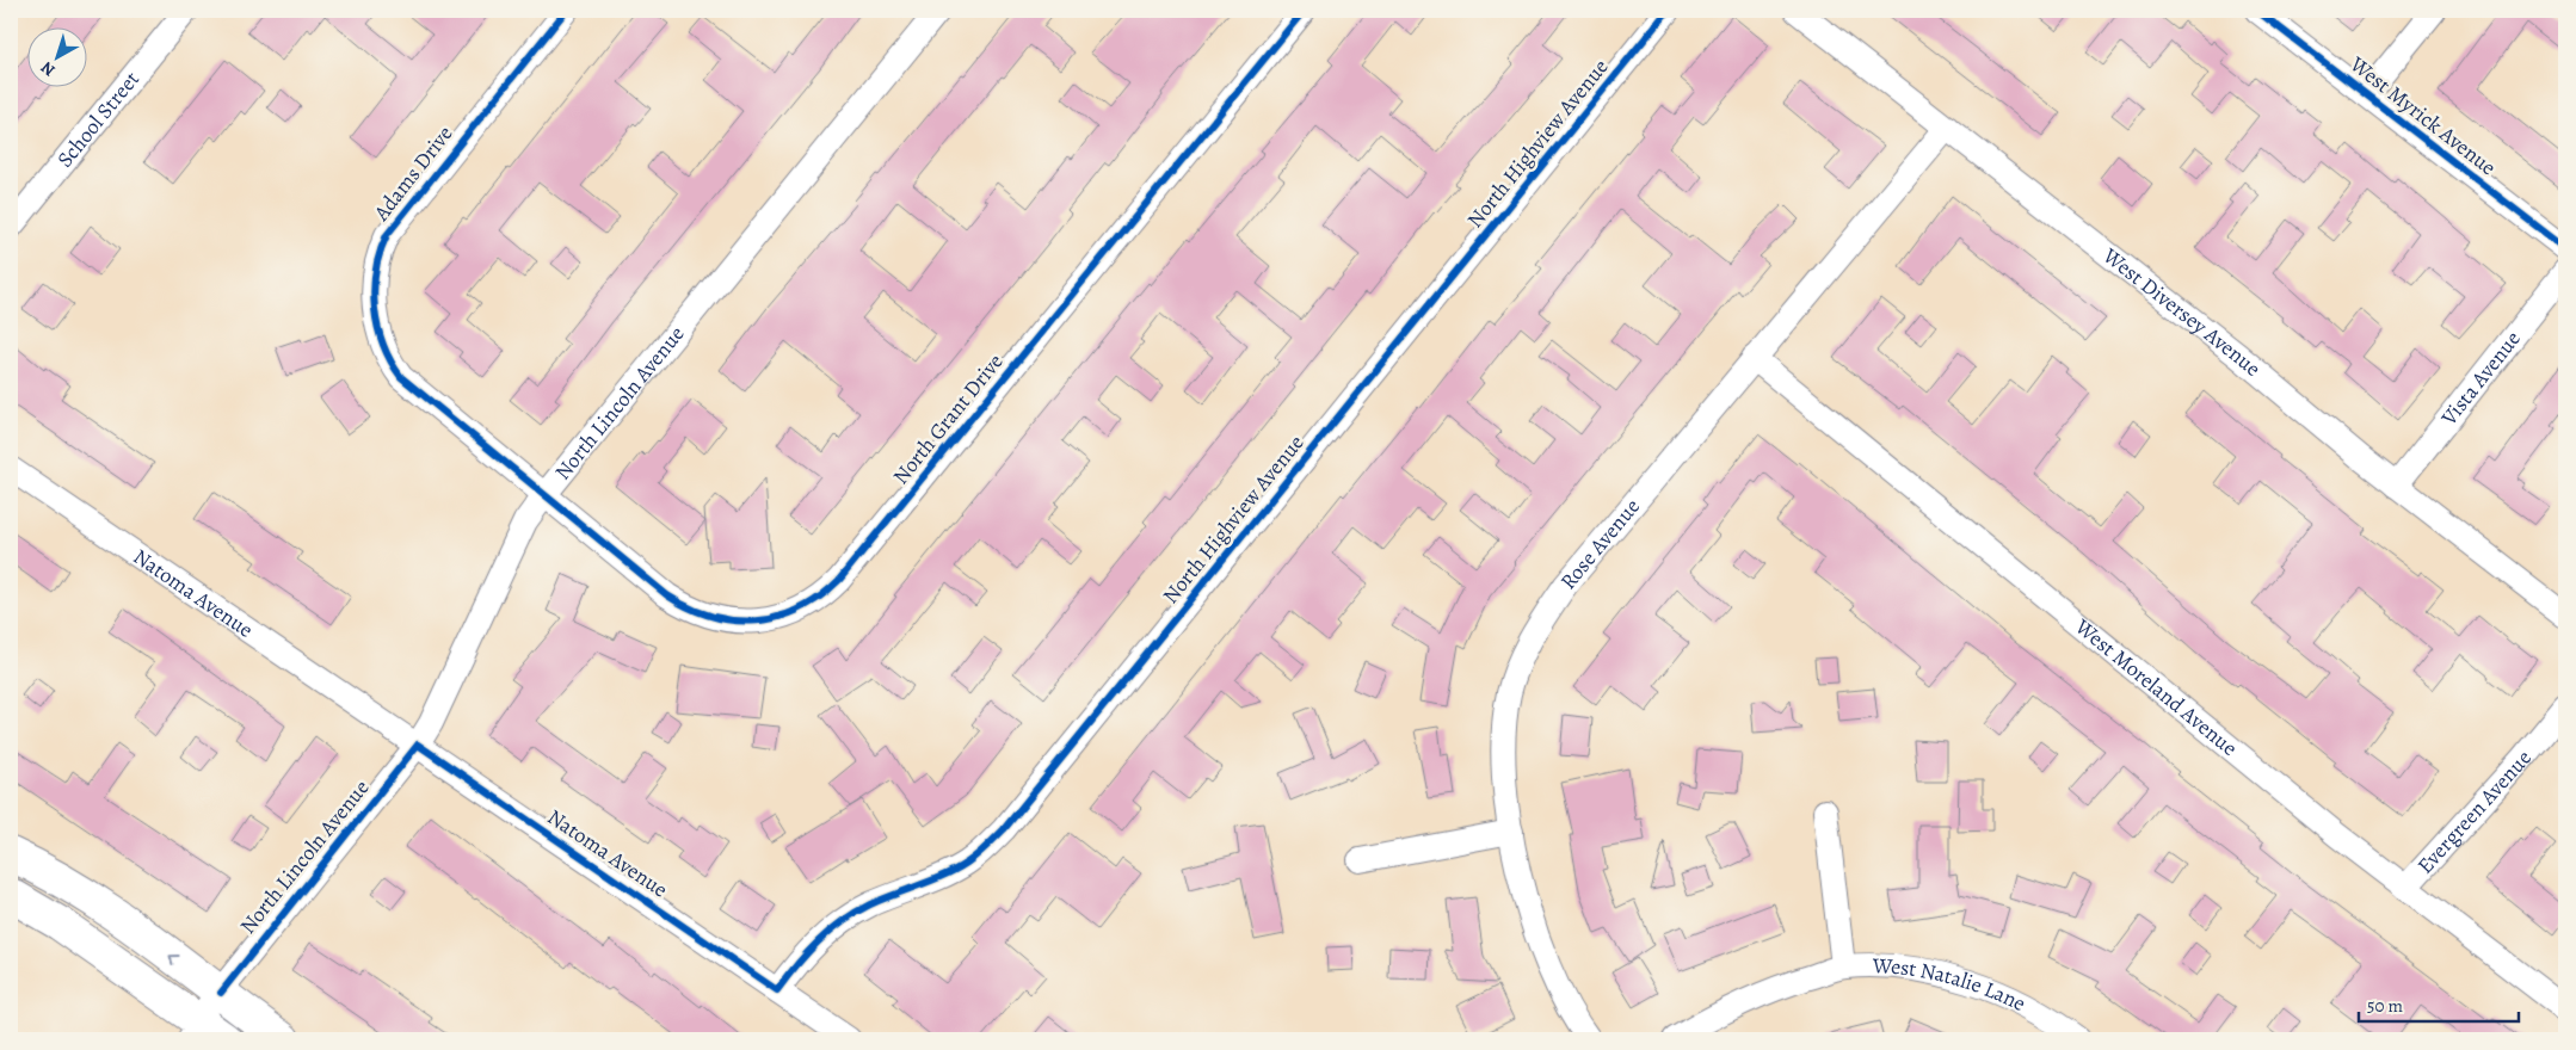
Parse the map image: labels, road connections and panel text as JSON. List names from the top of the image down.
{
  "streets": {
    "street": [
      "West Myrick Avenue",
      "School Street",
      "North Highview Avenue",
      "Adams Drive",
      "West Diversey Avenue",
      "Vista Avenue",
      "North Lincoln Avenue",
      "North Grant Drive",
      "Rose Avenue",
      "Natoma Avenue",
      "West Moreland Avenue",
      "Evergreen Avenue",
      "West Natalie Lane"
    ]
  },
  "crossings": [
    ["North Highview Avenue", "Natoma Avenue"],
    ["Adams Drive", "North Lincoln Avenue"],
    ["Adams Drive", "North Grant Drive"],
    ["West Diversey Avenue", "Vista Avenue"],
    ["West Diversey Avenue", "Rose Avenue"],
    ["North Lincoln Avenue", "North Grant Drive"],
    ["North Lincoln Avenue", "Natoma Avenue"],
    ["Rose Avenue", "West Moreland Avenue"],
    ["West Moreland Avenue", "Evergreen Avenue"]
  ],
  "scale_bar": "50 m",
  "north": "bottom left"
}
